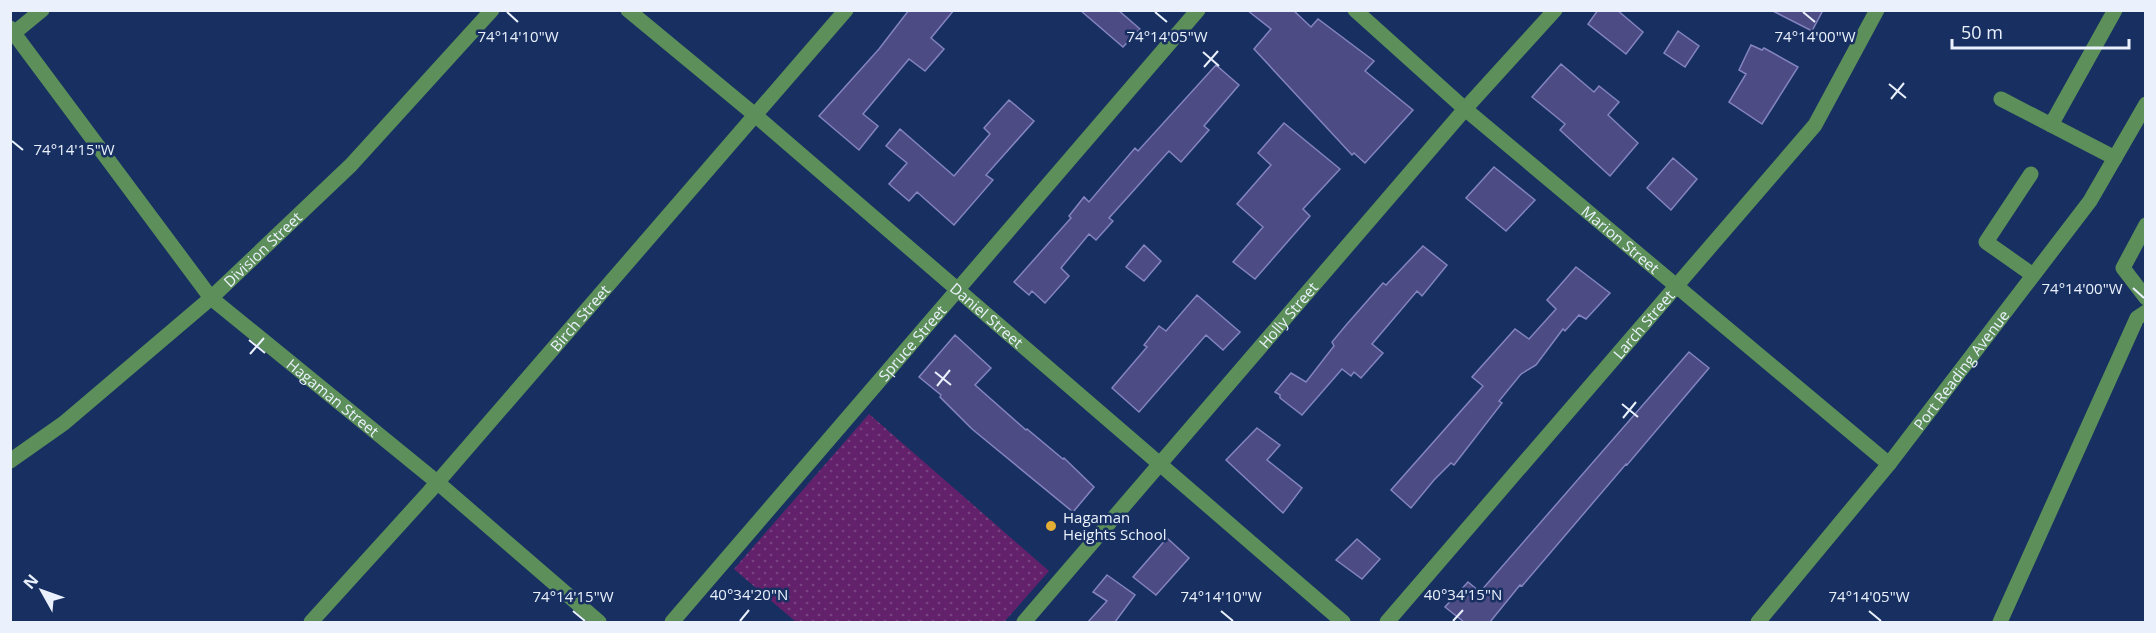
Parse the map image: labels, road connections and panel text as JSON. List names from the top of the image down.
{
  "streets": {
    "street": [
      "Marion Street",
      "Division Street",
      "Daniel Street",
      "Holly Street",
      "Birch Street",
      "Larch Street",
      "Spruce Street",
      "Port Reading Avenue",
      "Hagaman Street"
    ]
  },
  "crossings": [
    ["Marion Street", "Holly Street"],
    ["Marion Street", "Larch Street"],
    ["Marion Street", "Port Reading Avenue"],
    ["Division Street", "Hagaman Street"],
    ["Daniel Street", "Holly Street"],
    ["Daniel Street", "Birch Street"],
    ["Daniel Street", "Spruce Street"],
    ["Birch Street", "Hagaman Street"]
  ],
  "places": ["Hagaman Heights School"],
  "scale_bar": "50 m",
  "north": "top left",
  "coordinates": [
    "74°14'00\"W",
    "74°14'10\"W",
    "74°14'05\"W",
    "74°14'15\"W",
    "40°34'20\"N",
    "40°34'15\"N"
  ]
}
